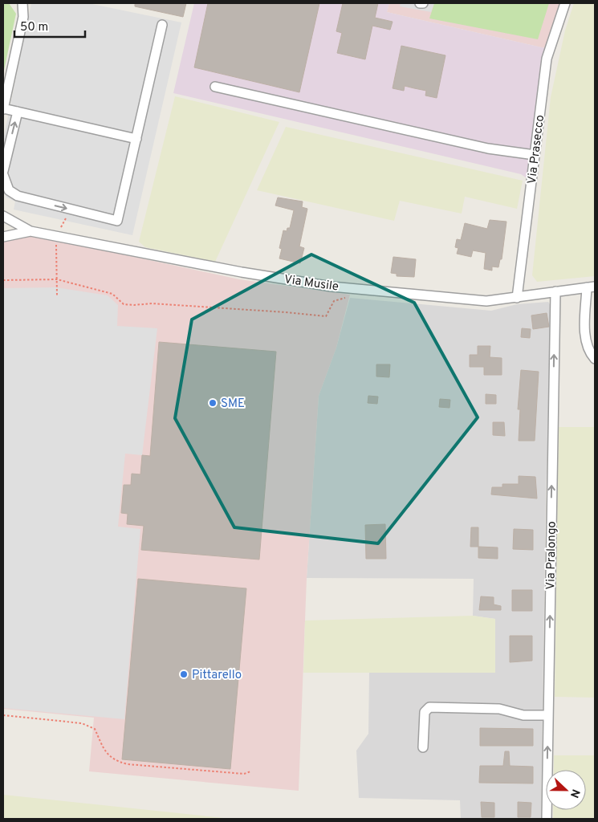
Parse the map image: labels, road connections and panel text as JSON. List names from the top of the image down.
{
  "streets": {
    "street": ["Via Prasecco", "Via Musile", "Via Pralongo"]
  },
  "crossings": [
    ["Via Prasecco", "Via Musile"],
    ["Via Musile", "Via Pralongo"]
  ],
  "one_way": ["Via Pralongo"],
  "places": ["SME", "Pittarello"],
  "scale_bar": "50 m",
  "north": "right"
}
